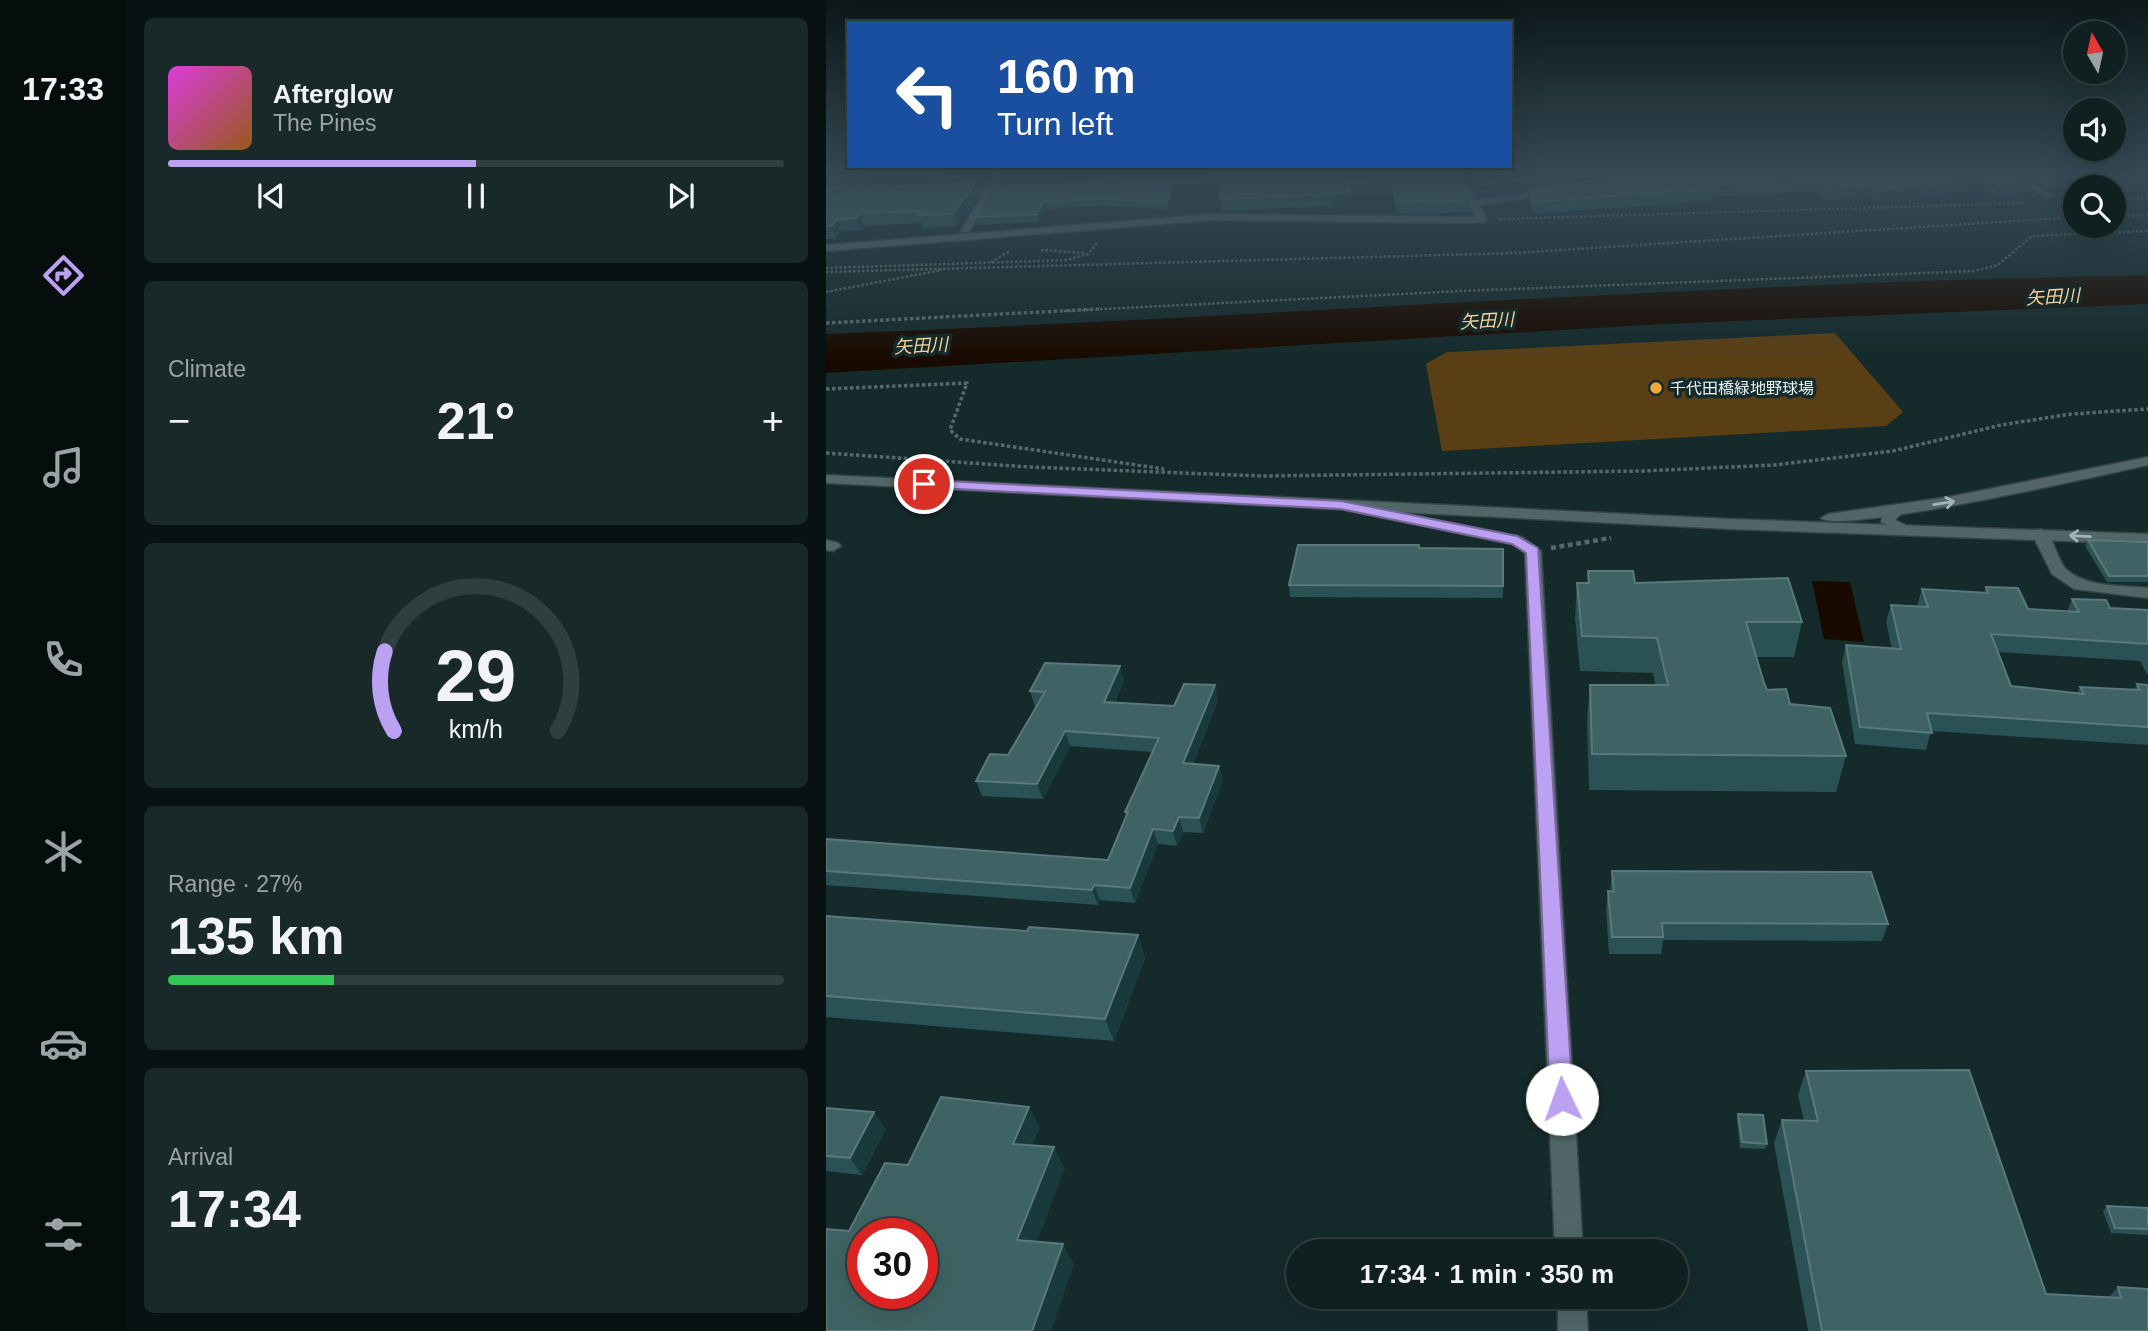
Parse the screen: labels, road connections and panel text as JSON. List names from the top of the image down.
{
  "water": ["矢田川"],
  "places": ["千代田橋緑地野球場"],
  "north": "top",
  "page": {
    "tabs": "17:33",
    "turn": ["160 m", "Turn left"],
    "song": ["Afterglow", "The Pines"],
    "tile": [
      "Climate",
      ["Range · 27%", "135 km"],
      ["Arrival", "17:34"]
    ],
    "heat": ["−", "21°", "+"],
    "limit": "30",
    "trip": "17:34 · 1 min · 350 m",
    "gauge": ["29", "km/h"]
  }
}
